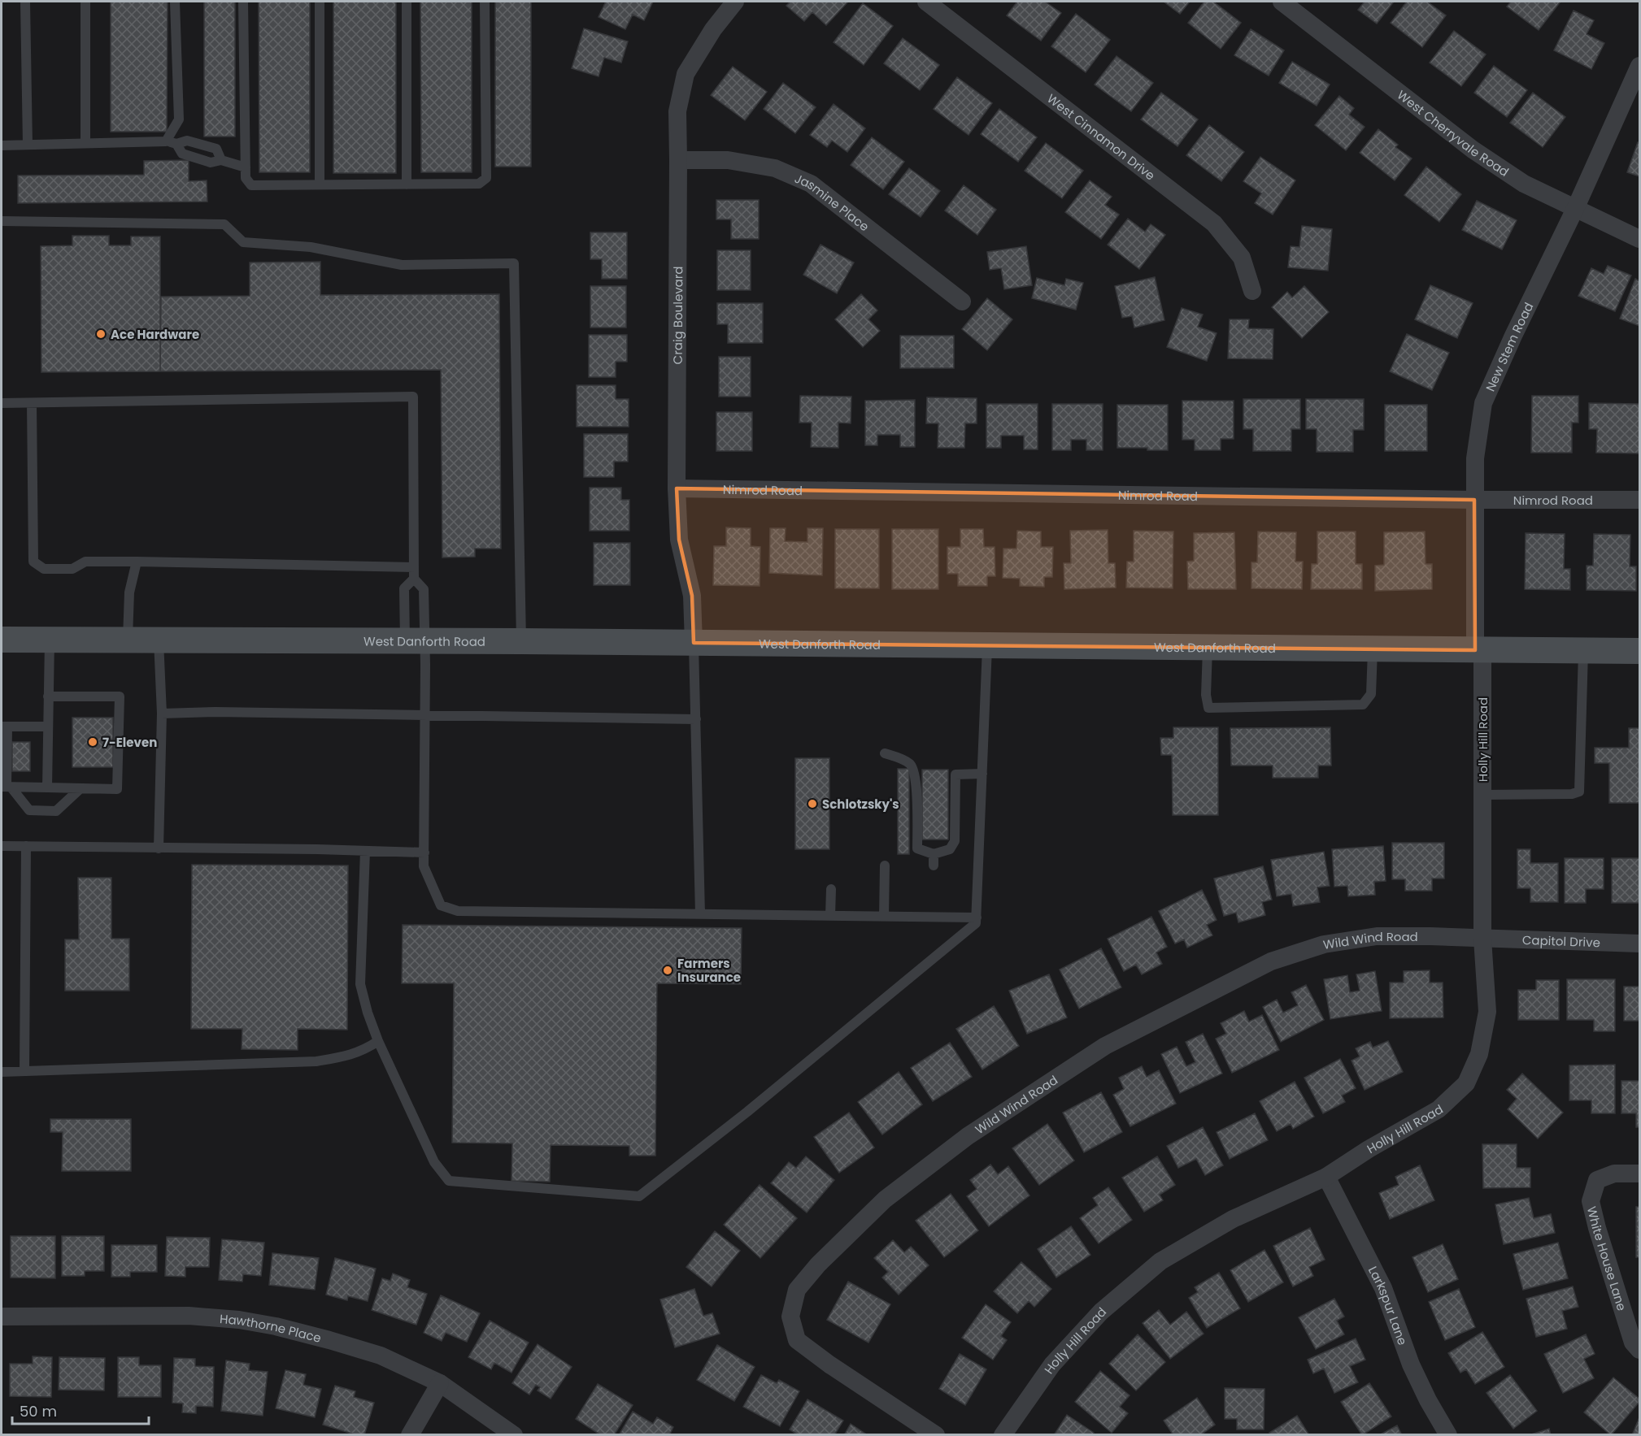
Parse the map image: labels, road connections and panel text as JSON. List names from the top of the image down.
{
  "streets": {
    "main road": ["West Danforth Road"],
    "street": [
      "West Cherryvale Road",
      "West Cinnamon Drive",
      "Jasmine Place",
      "Craig Boulevard",
      "New Stem Road",
      "Nimrod Road",
      "Holly Hill Road",
      "Wild Wind Road",
      "Capitol Drive",
      "White House Lane",
      "Larkspur Lane",
      "Hawthorne Place"
    ]
  },
  "crossings": [
    ["West Cherryvale Road", "New Stem Road"],
    ["Jasmine Place", "Craig Boulevard"],
    ["Craig Boulevard", "Nimrod Road"],
    ["Craig Boulevard", "West Danforth Road"],
    ["New Stem Road", "Nimrod Road"],
    ["New Stem Road", "West Danforth Road"],
    ["New Stem Road", "Holly Hill Road"],
    ["West Danforth Road", "Holly Hill Road"],
    ["Holly Hill Road", "Wild Wind Road"],
    ["Holly Hill Road", "Capitol Drive"],
    ["Holly Hill Road", "Larkspur Lane"],
    ["Wild Wind Road", "Capitol Drive"]
  ],
  "places": [
    "Ace Hardware",
    "7-Eleven",
    "Schlotzsky's",
    "Farmers Insurance"
  ],
  "scale_bar": "50 m"
}
